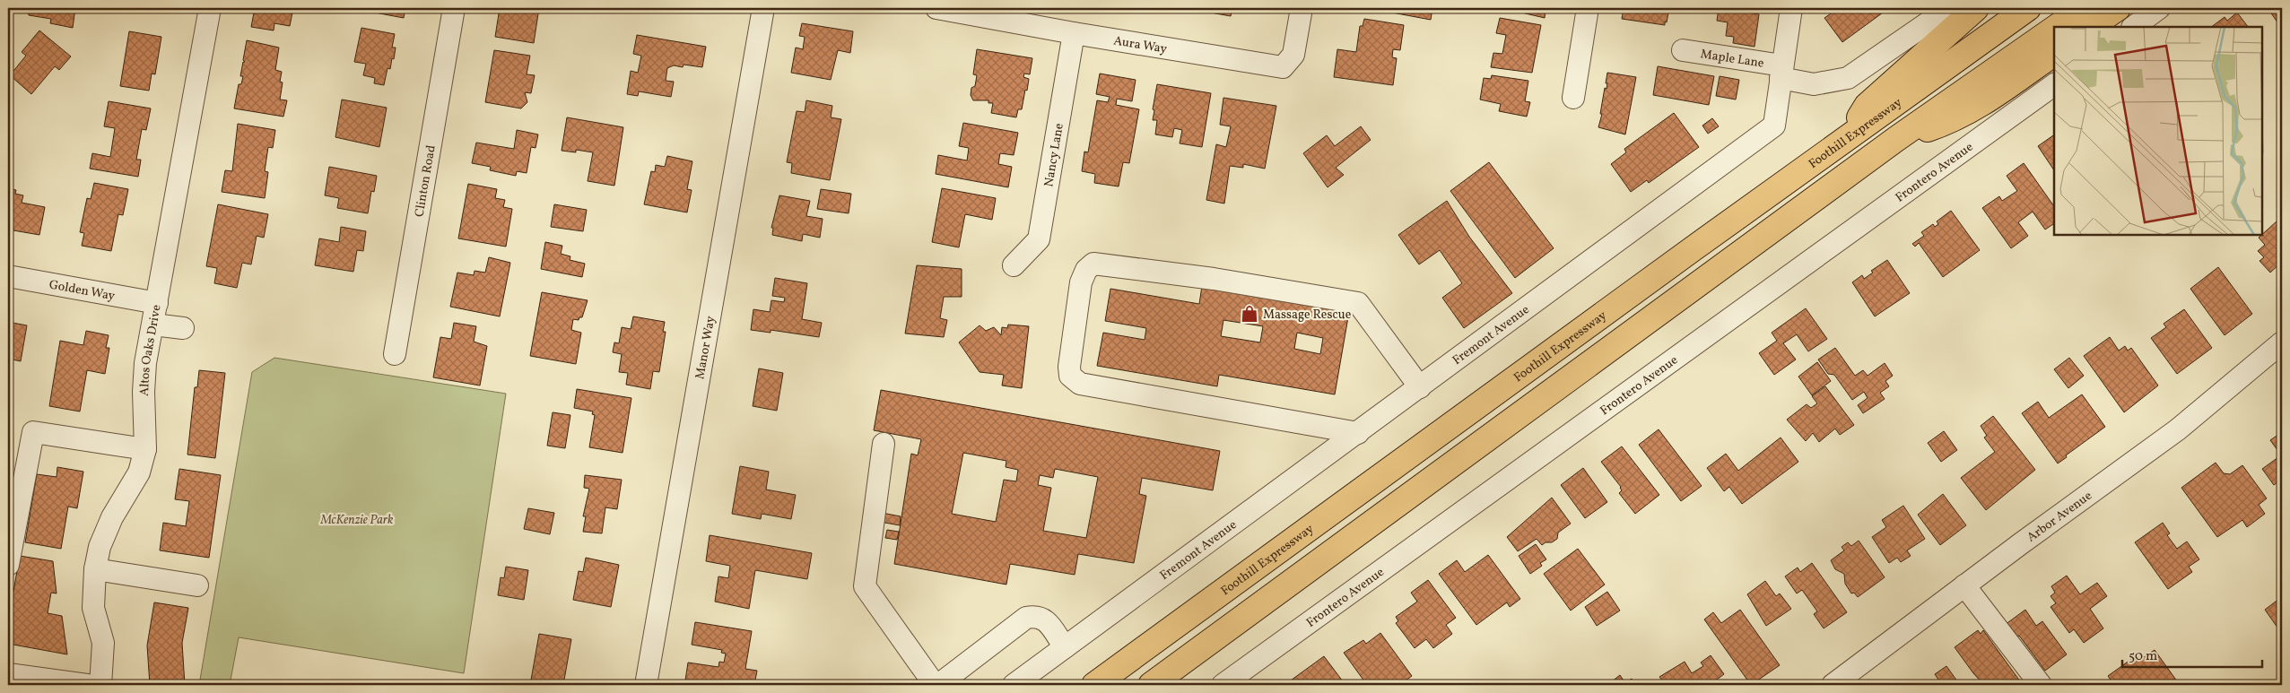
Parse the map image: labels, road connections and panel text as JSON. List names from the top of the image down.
{
  "streets": {
    "highway": ["Foothill Expressway"],
    "street": [
      "Aura Way",
      "Maple Lane",
      "Nancy Lane",
      "Frontero Avenue",
      "Clinton Road",
      "Golden Way",
      "Fremont Avenue",
      "Manor Way",
      "Altos Oaks Drive",
      "Arbor Avenue"
    ]
  },
  "crossings": [
    ["Aura Way", "Nancy Lane"],
    ["Maple Lane", "Fremont Avenue"],
    ["Golden Way", "Altos Oaks Drive"]
  ],
  "parks": ["McKenzie Park"],
  "places": {
    "shop": ["Massage Rescue"]
  },
  "scale_bar": "50 m"
}
